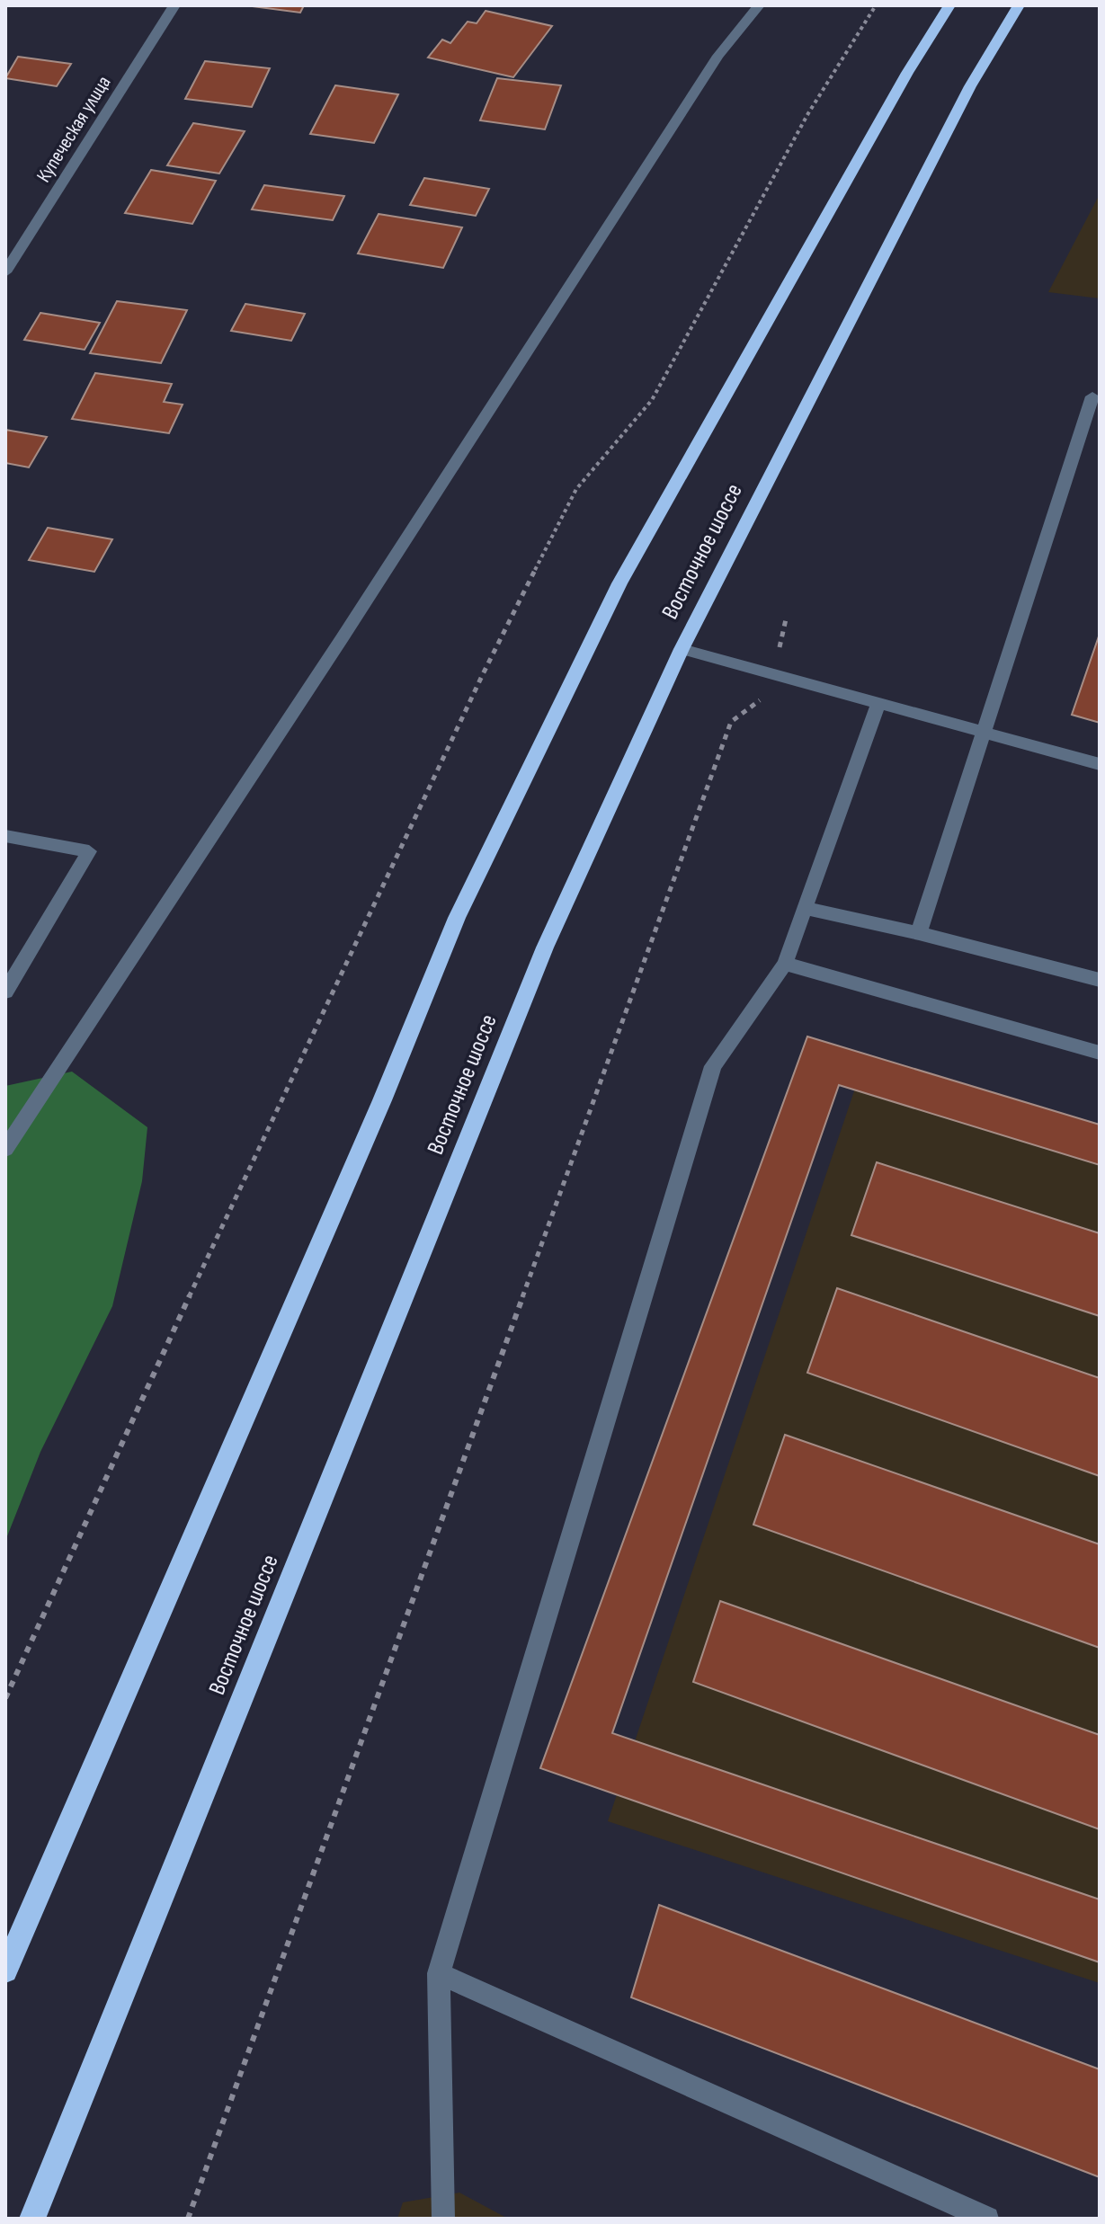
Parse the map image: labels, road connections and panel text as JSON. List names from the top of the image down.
{
  "streets": {
    "highway": ["Восточное шоссе"],
    "street": ["Купеческая улица"]
  }
}
